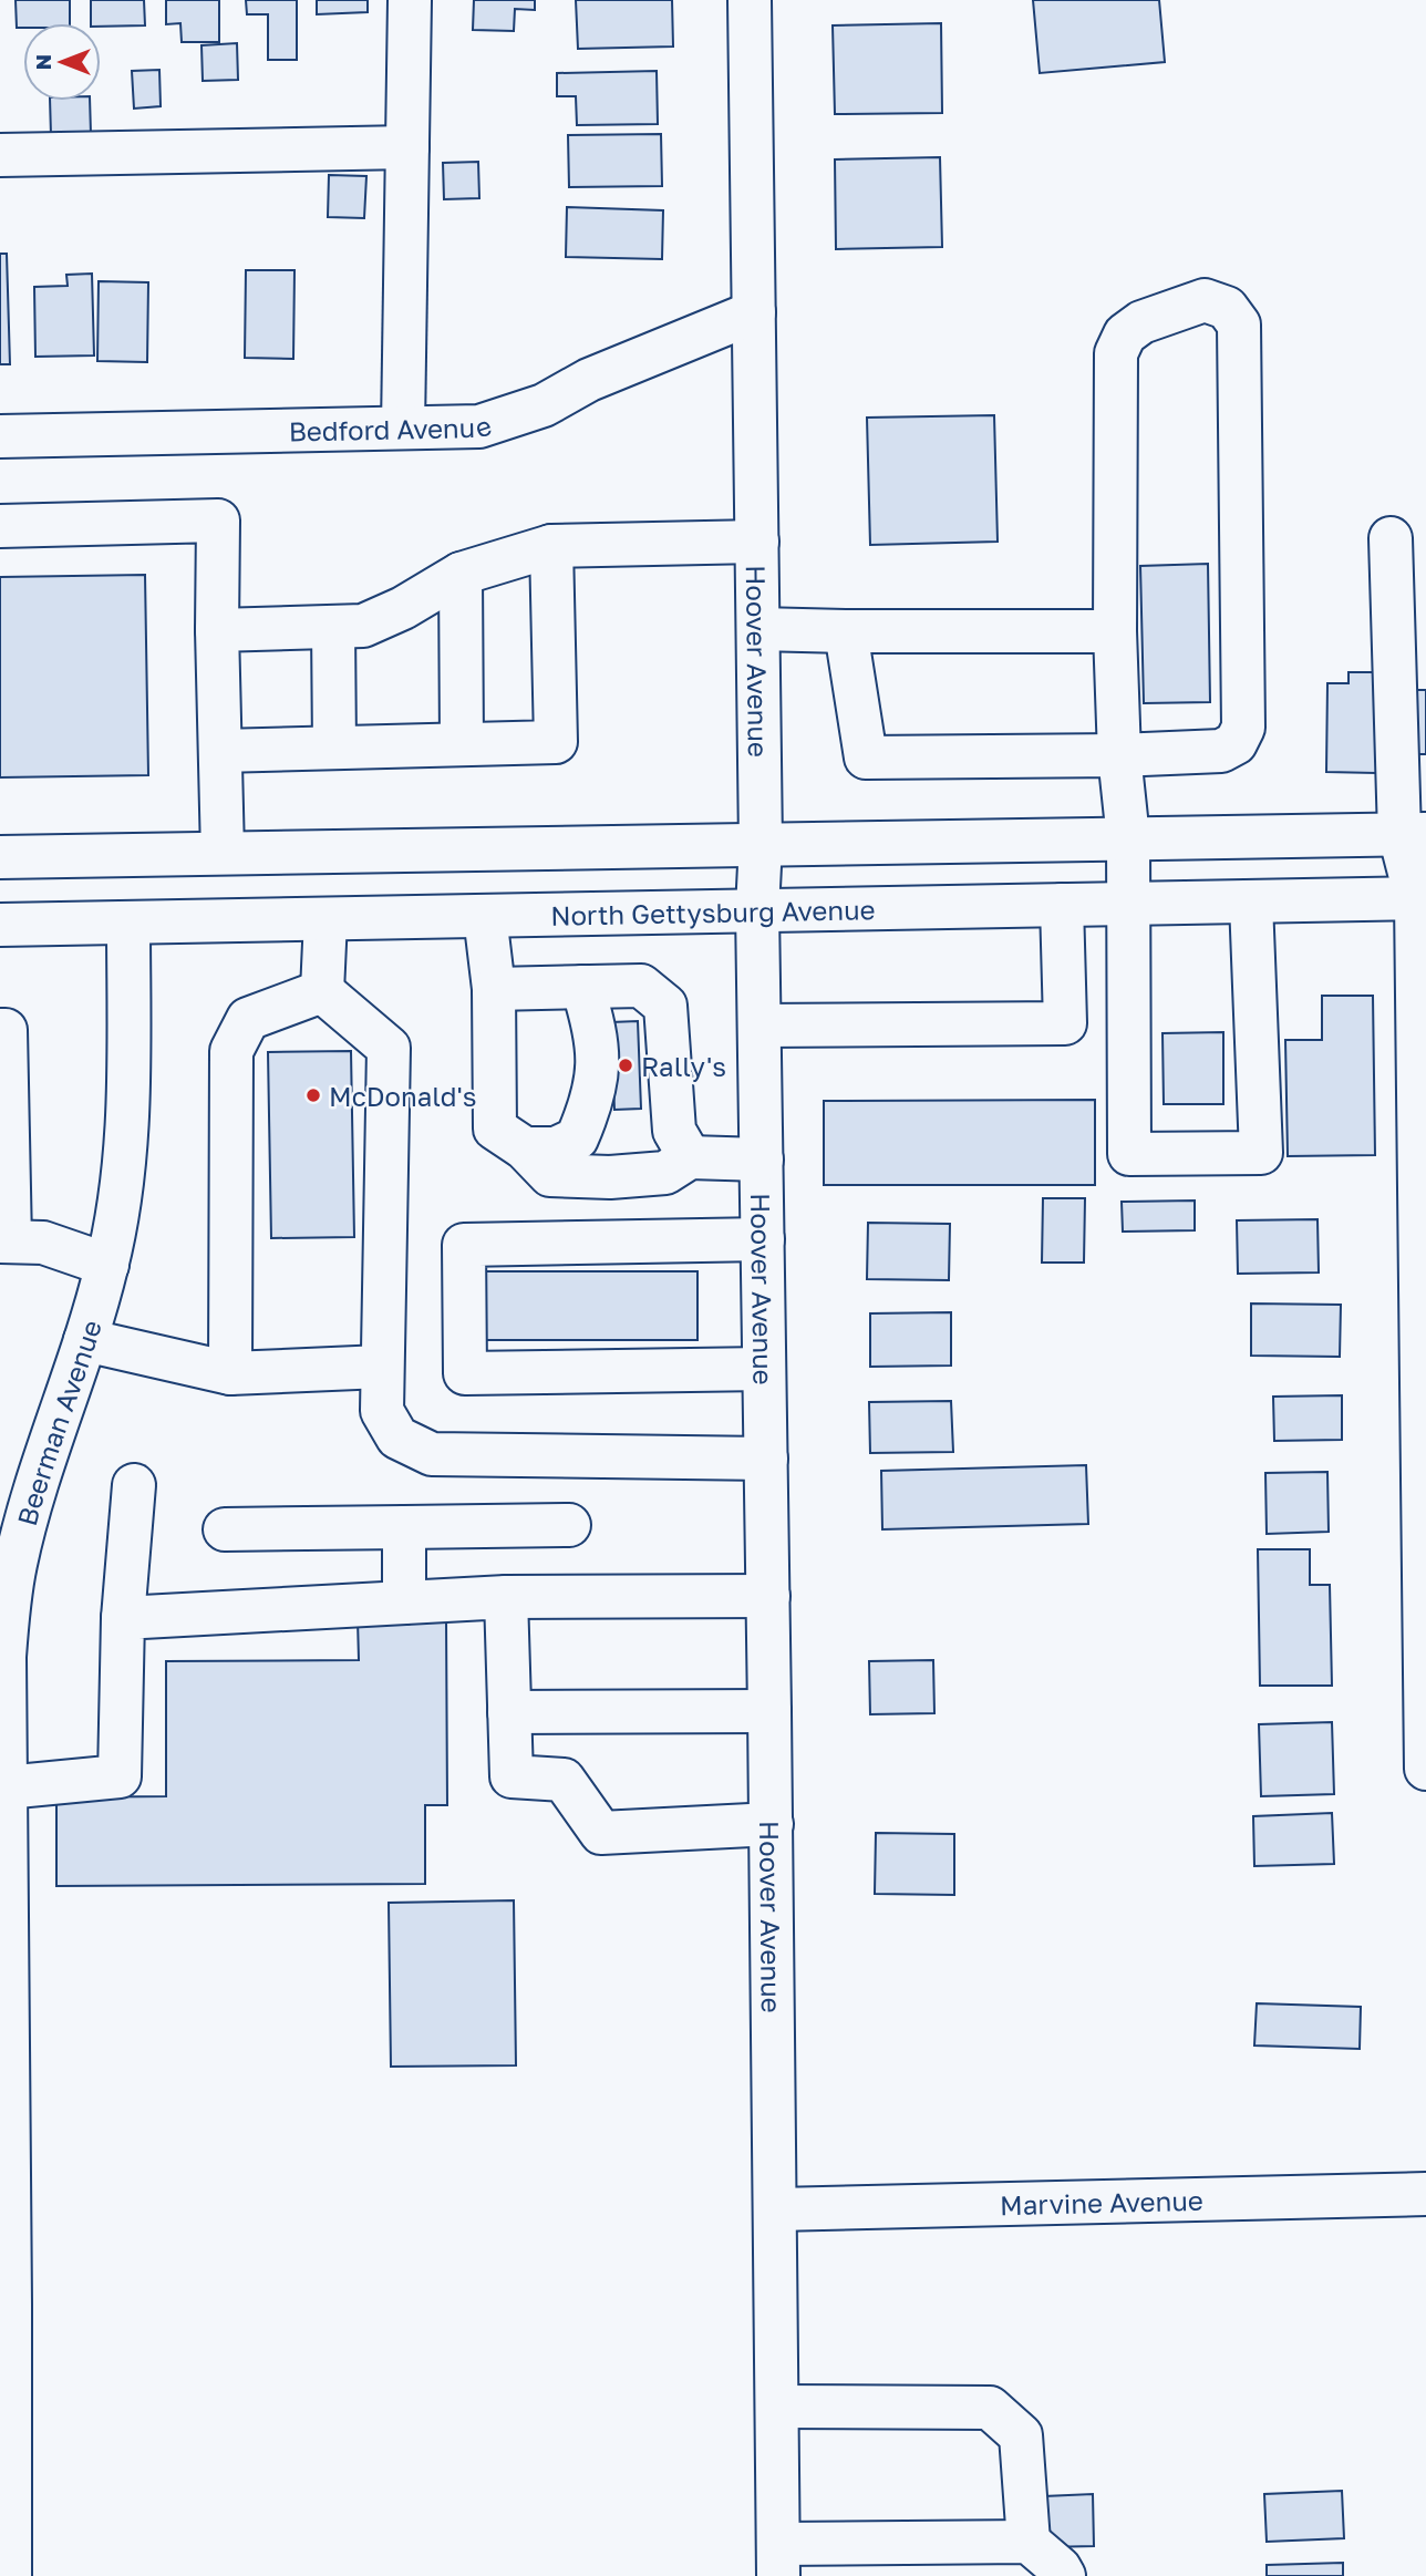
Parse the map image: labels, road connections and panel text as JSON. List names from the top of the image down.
{
  "streets": {
    "street": [
      "Bedford Avenue",
      "Hoover Avenue",
      "North Gettysburg Avenue",
      "Beerman Avenue",
      "Marvine Avenue"
    ]
  },
  "crossings": [
    ["Bedford Avenue", "Hoover Avenue"],
    ["Hoover Avenue", "North Gettysburg Avenue"],
    ["Hoover Avenue", "Marvine Avenue"],
    ["North Gettysburg Avenue", "Beerman Avenue"]
  ],
  "places": ["Rally's", "McDonald's"],
  "north": "left"
}
